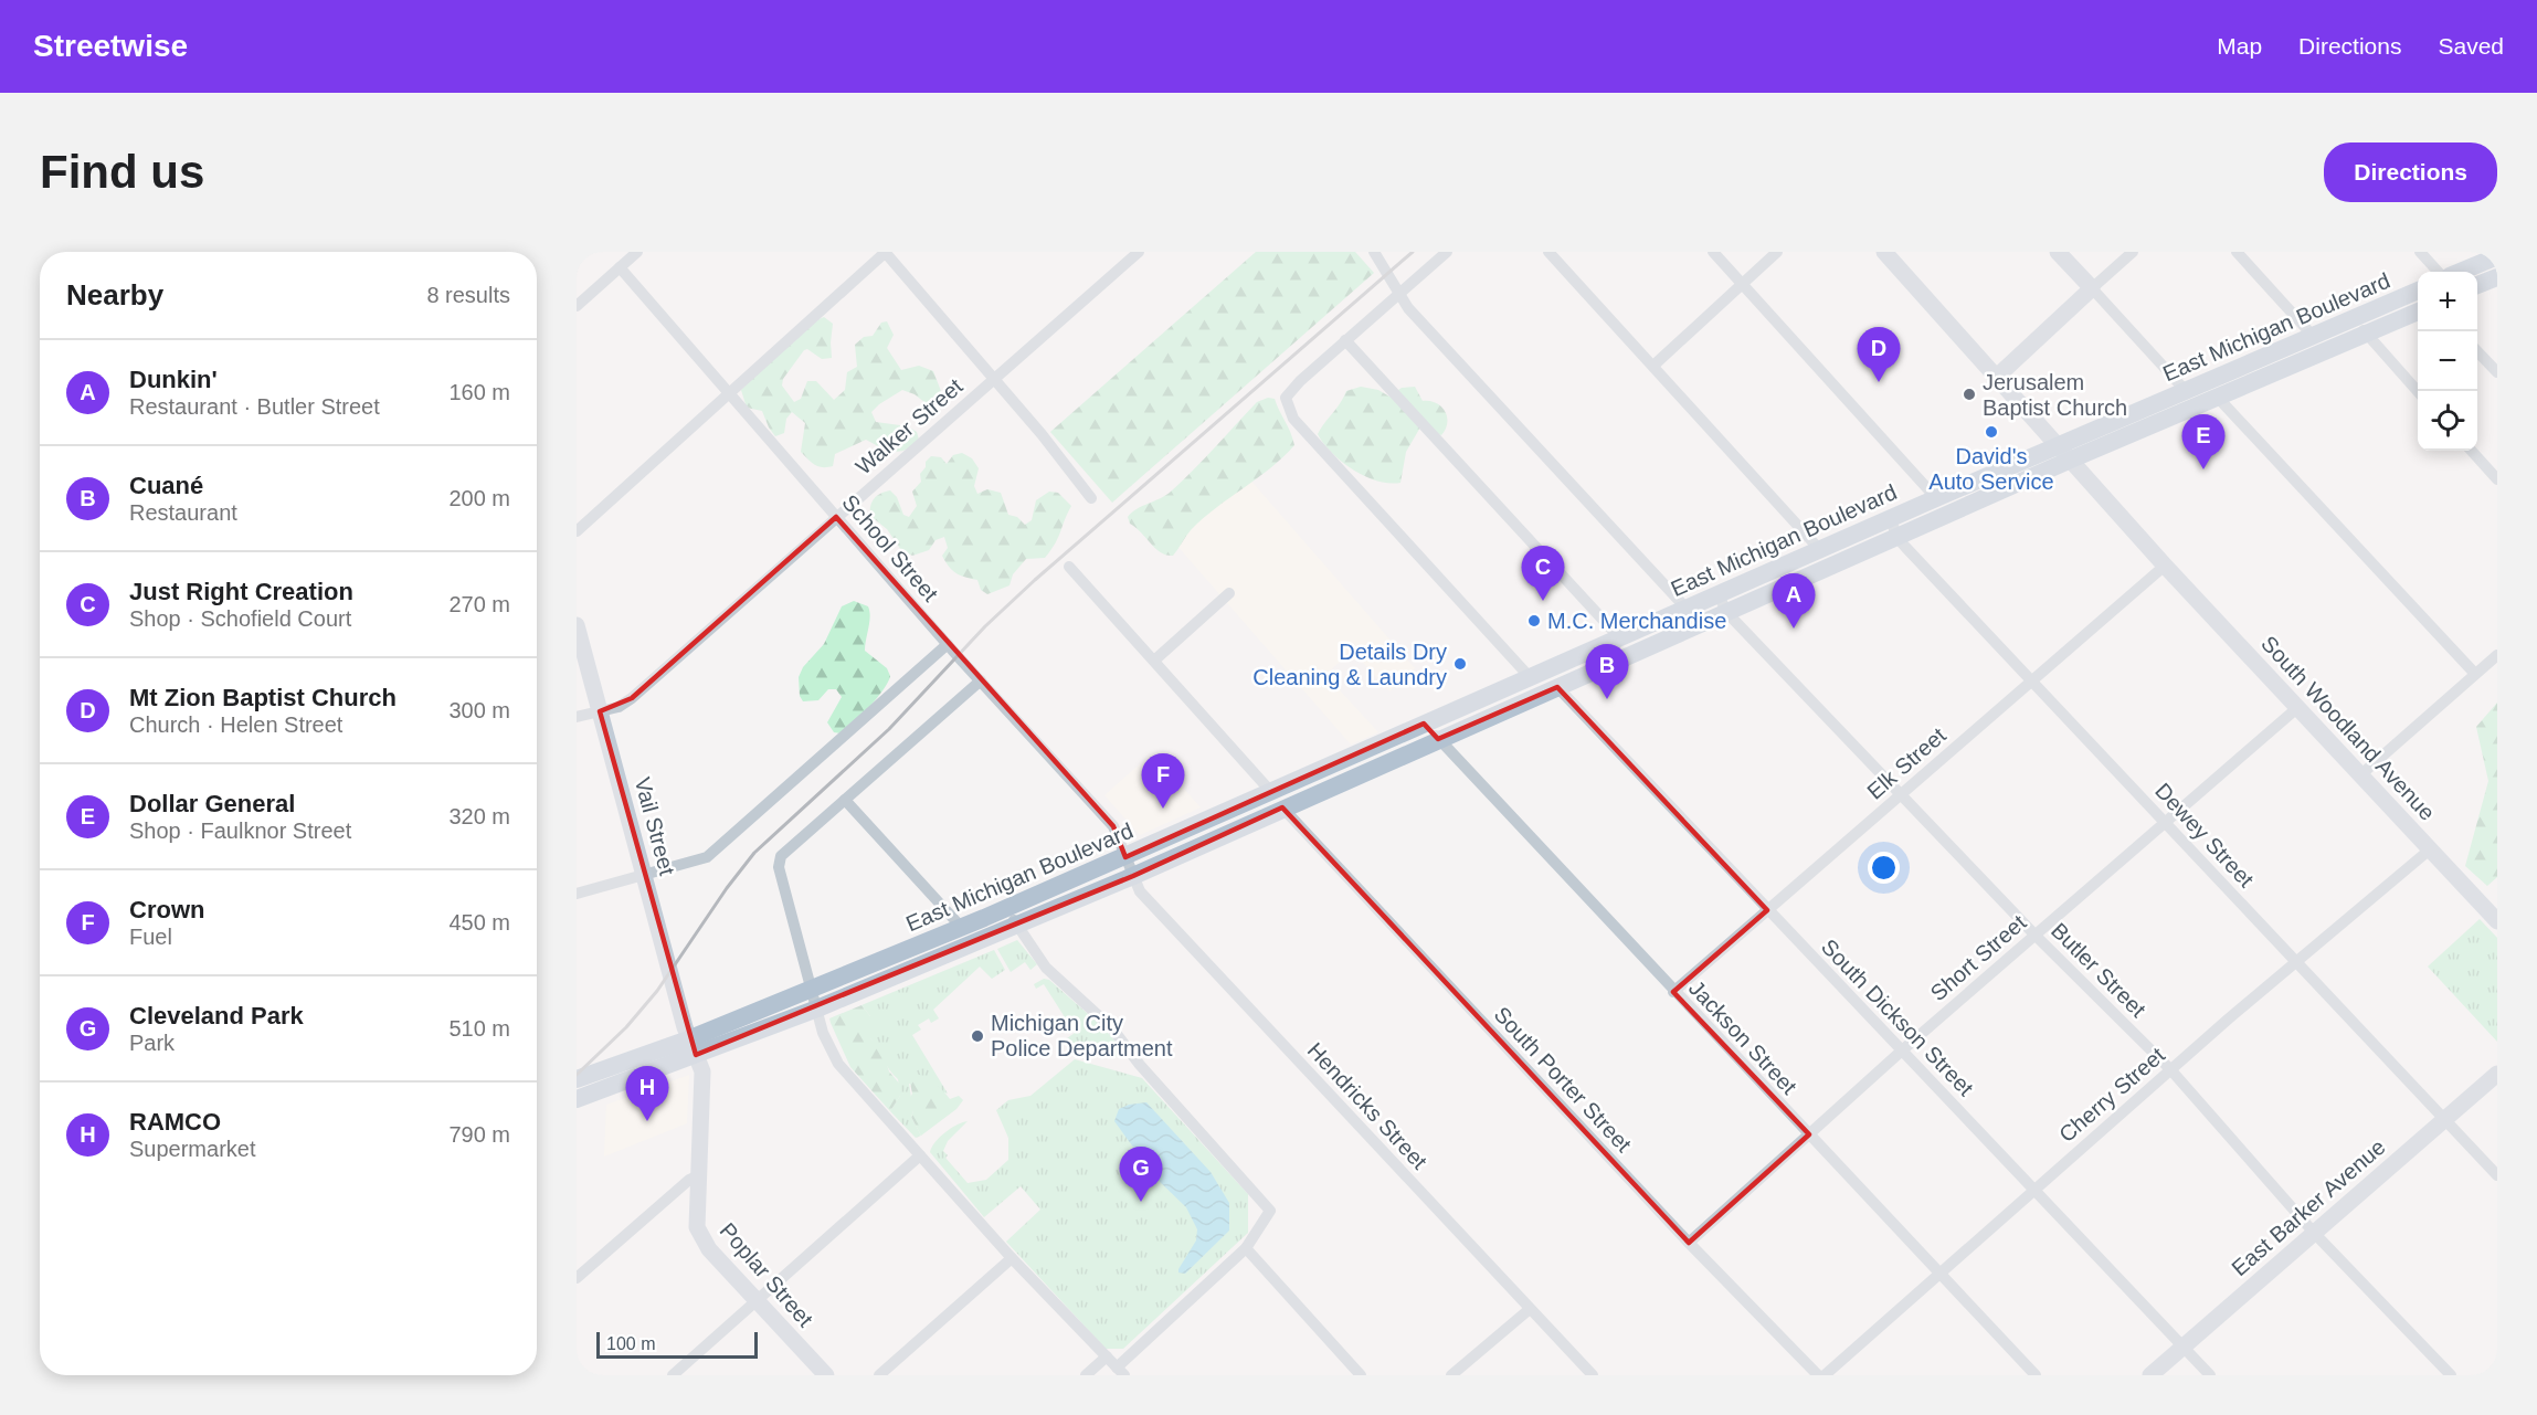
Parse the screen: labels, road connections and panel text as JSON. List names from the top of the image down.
{
  "streets": {
    "main road": ["East Michigan Boulevard"],
    "street": [
      "Walker Street",
      "School Street",
      "South Woodland Avenue",
      "Elk Street",
      "Vail Street",
      "Dewey Street",
      "Short Street",
      "Butler Street",
      "South Dickson Street",
      "Jackson Street",
      "South Porter Street",
      "Cherry Street",
      "Hendricks Street",
      "East Barker Avenue",
      "Poplar Street"
    ]
  },
  "crossings": [
    ["East Michigan Boulevard", "School Street"],
    ["East Michigan Boulevard", "South Woodland Avenue"],
    ["East Michigan Boulevard", "Vail Street"],
    ["East Michigan Boulevard", "Dewey Street"],
    ["East Michigan Boulevard", "Butler Street"],
    ["East Michigan Boulevard", "South Dickson Street"],
    ["East Michigan Boulevard", "Jackson Street"],
    ["East Michigan Boulevard", "South Porter Street"],
    ["East Michigan Boulevard", "Hendricks Street"],
    ["East Michigan Boulevard", "Poplar Street"],
    ["Walker Street", "School Street"],
    ["Walker Street", "Vail Street"],
    ["School Street", "Hendricks Street"],
    ["South Woodland Avenue", "Elk Street"],
    ["South Woodland Avenue", "Short Street"],
    ["South Woodland Avenue", "Cherry Street"],
    ["Elk Street", "Dewey Street"],
    ["Elk Street", "Butler Street"],
    ["Elk Street", "South Dickson Street"],
    ["Elk Street", "Jackson Street"],
    ["Vail Street", "Poplar Street"],
    ["Dewey Street", "Short Street"],
    ["Dewey Street", "Cherry Street"],
    ["Dewey Street", "East Barker Avenue"],
    ["Short Street", "Butler Street"],
    ["Short Street", "South Dickson Street"],
    ["Short Street", "Jackson Street"],
    ["Short Street", "South Porter Street"],
    ["Butler Street", "Cherry Street"],
    ["Butler Street", "East Barker Avenue"],
    ["South Dickson Street", "Cherry Street"],
    ["South Dickson Street", "East Barker Avenue"],
    ["Jackson Street", "Cherry Street"]
  ],
  "places": [
    "Jerusalem Baptist Church",
    "David's Auto Service",
    "M.C. Merchandise",
    "Details Dry Cleaning & Laundry",
    "Michigan City Police Department"
  ],
  "scale_bar": "100 m",
  "page": {
    "header": "Streetwise",
    "nav": ["Map", "Directions", "Saved"],
    "buttons": "Directions",
    "title": "Find us",
    "heading": ["Nearby", "8 results"],
    "map_buttons": ["+", "−"],
    "pins": [
      "D",
      "E",
      "C",
      "A",
      "B",
      "F",
      "H",
      "G"
    ],
    "list": [
      {
        "mark": "A",
        "name": "Dunkin'",
        "note": "Restaurant · Butler Street",
        "value": "160 m"
      },
      {
        "mark": "B",
        "name": "Cuané",
        "note": "Restaurant",
        "value": "200 m"
      },
      {
        "mark": "C",
        "name": "Just Right Creation",
        "note": "Shop · Schofield Court",
        "value": "270 m"
      },
      {
        "mark": "D",
        "name": "Mt Zion Baptist Church",
        "note": "Church · Helen Street",
        "value": "300 m"
      },
      {
        "mark": "E",
        "name": "Dollar General",
        "note": "Shop · Faulknor Street",
        "value": "320 m"
      },
      {
        "mark": "F",
        "name": "Crown",
        "note": "Fuel",
        "value": "450 m"
      },
      {
        "mark": "G",
        "name": "Cleveland Park",
        "note": "Park",
        "value": "510 m"
      },
      {
        "mark": "H",
        "name": "RAMCO",
        "note": "Supermarket",
        "value": "790 m"
      }
    ],
    "scale": "100 m"
  }
}
